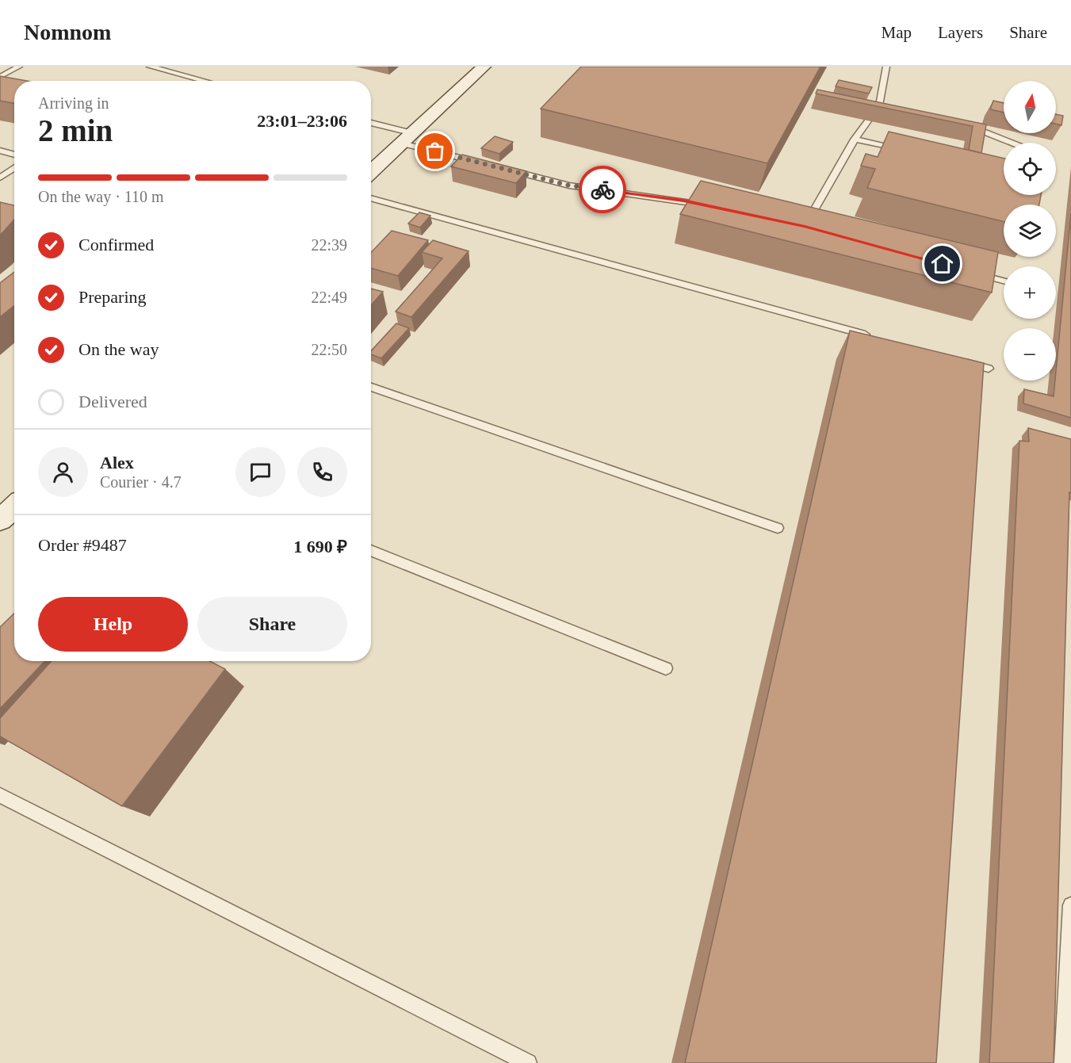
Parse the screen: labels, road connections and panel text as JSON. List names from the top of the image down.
{
  "north": "top",
  "page": {
    "header": "Nomnom",
    "nav": ["Map", "Layers", "Share"],
    "map_buttons": ["+", "−"],
    "heading": ["2 min", "Arriving in", "23:01–23:06"],
    "panel": [
      "Alex",
      "Courier · 4.7",
      "Order #9487",
      "1 690 ₽"
    ],
    "bar": "On the way · 110 m",
    "list": [
      ["Confirmed", "22:39"],
      ["Preparing", "22:49"],
      ["On the way", "22:50"],
      "Delivered"
    ],
    "buttons": ["Help", "Share"]
  }
}
